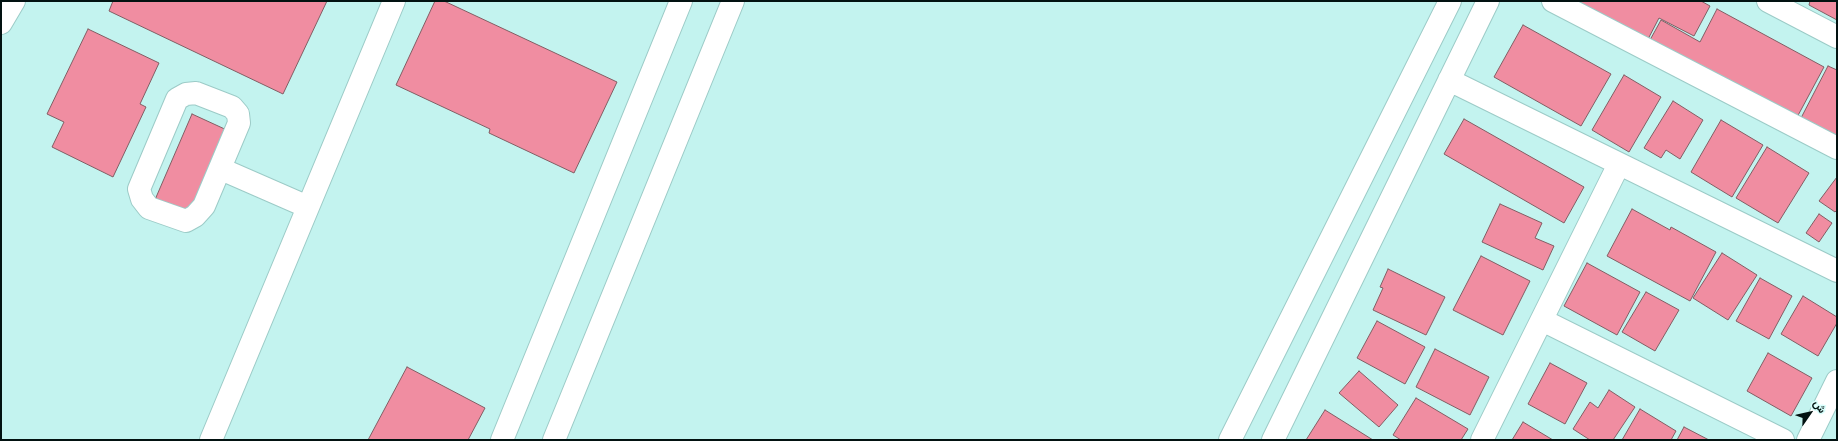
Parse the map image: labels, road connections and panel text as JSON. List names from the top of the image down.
{
  "north": "top right"
}
